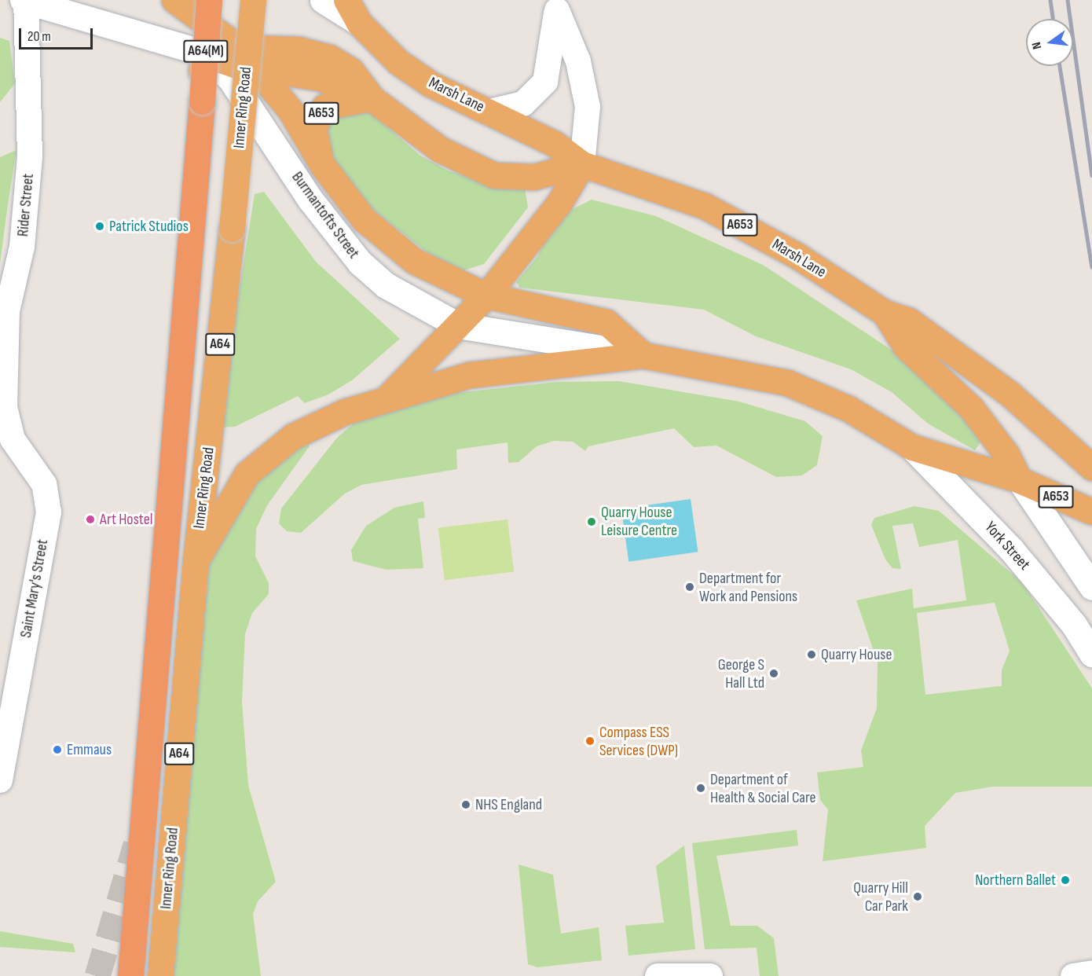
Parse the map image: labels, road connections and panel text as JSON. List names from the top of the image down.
{
  "streets": {
    "highway": [
      "A64(M)",
      "Marsh Lane",
      "Inner Ring Road",
      "A653",
      "A64"
    ],
    "street": [
      "Rider Street",
      "Burmantofts Street",
      "York Street",
      "Saint Mary's Street"
    ]
  },
  "crossings": [
    ["Marsh Lane", "A653"],
    ["A653", "Burmantofts Street"],
    ["A653", "York Street"],
    ["Rider Street", "Burmantofts Street"],
    ["Rider Street", "Saint Mary's Street"]
  ],
  "places": [
    "Patrick Studios",
    "Art Hostel",
    "Quarry House Leisure Centre",
    "Department for Work and Pensions",
    "Quarry House",
    "George S Hall Ltd",
    "Compass ESS Services (DWP)",
    "Emmaus",
    "Department of Health & Social Care",
    "NHS England",
    "Northern Ballet",
    "Quarry Hill Car Park"
  ],
  "scale_bar": "20 m",
  "north": "left"
}
